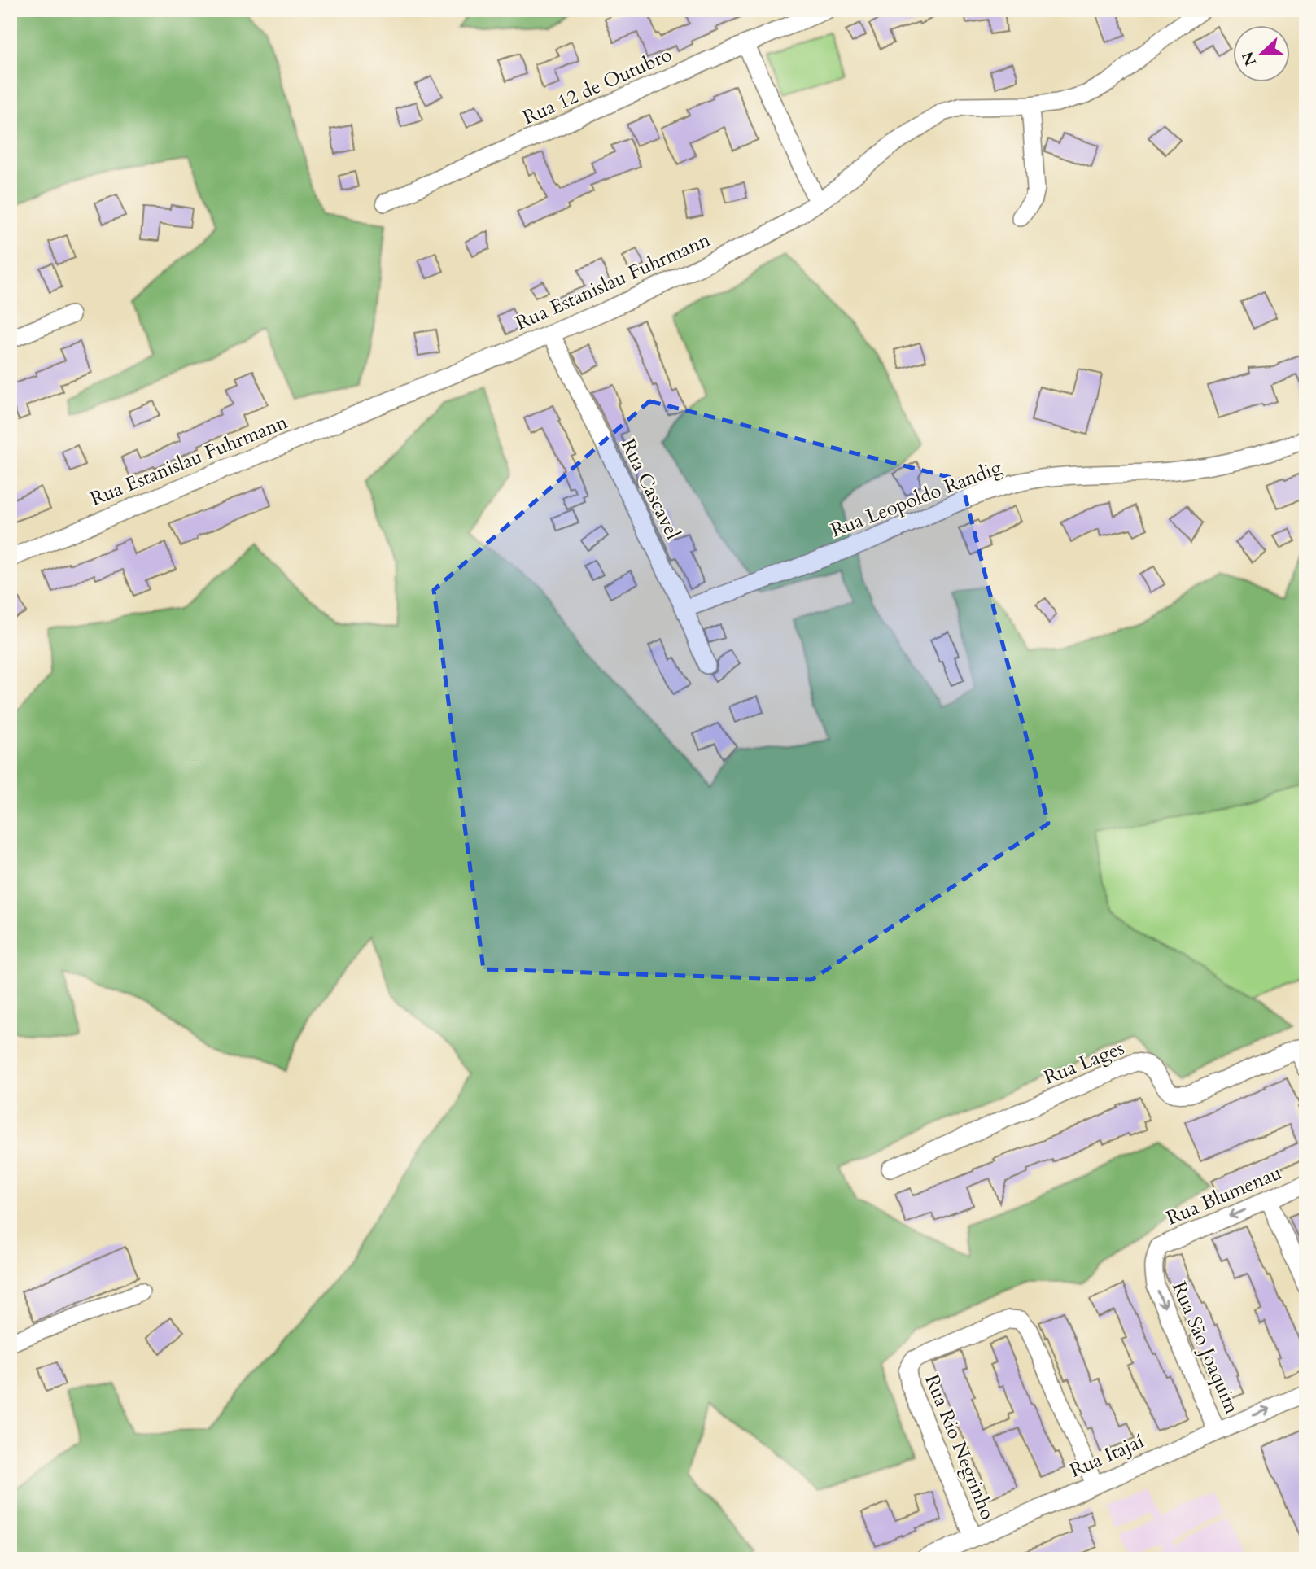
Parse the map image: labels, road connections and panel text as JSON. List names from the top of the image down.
{
  "streets": {
    "street": [
      "Rua 12 de Outubro",
      "Rua Estanislau Fuhrmann",
      "Rua Cascavel",
      "Rua Leopoldo Randig",
      "Rua Lages",
      "Rua Blumenau",
      "Rua São Joaquim",
      "Rua Rio Negrinho",
      "Rua Itajaí"
    ]
  },
  "crossings": [
    ["Rua Estanislau Fuhrmann", "Rua Cascavel"],
    ["Rua Cascavel", "Rua Leopoldo Randig"],
    ["Rua Blumenau", "Rua São Joaquim"],
    ["Rua São Joaquim", "Rua Itajaí"],
    ["Rua Rio Negrinho", "Rua Itajaí"]
  ],
  "one_way": ["Rua Blumenau", "Rua São Joaquim"],
  "north": "left"
}
